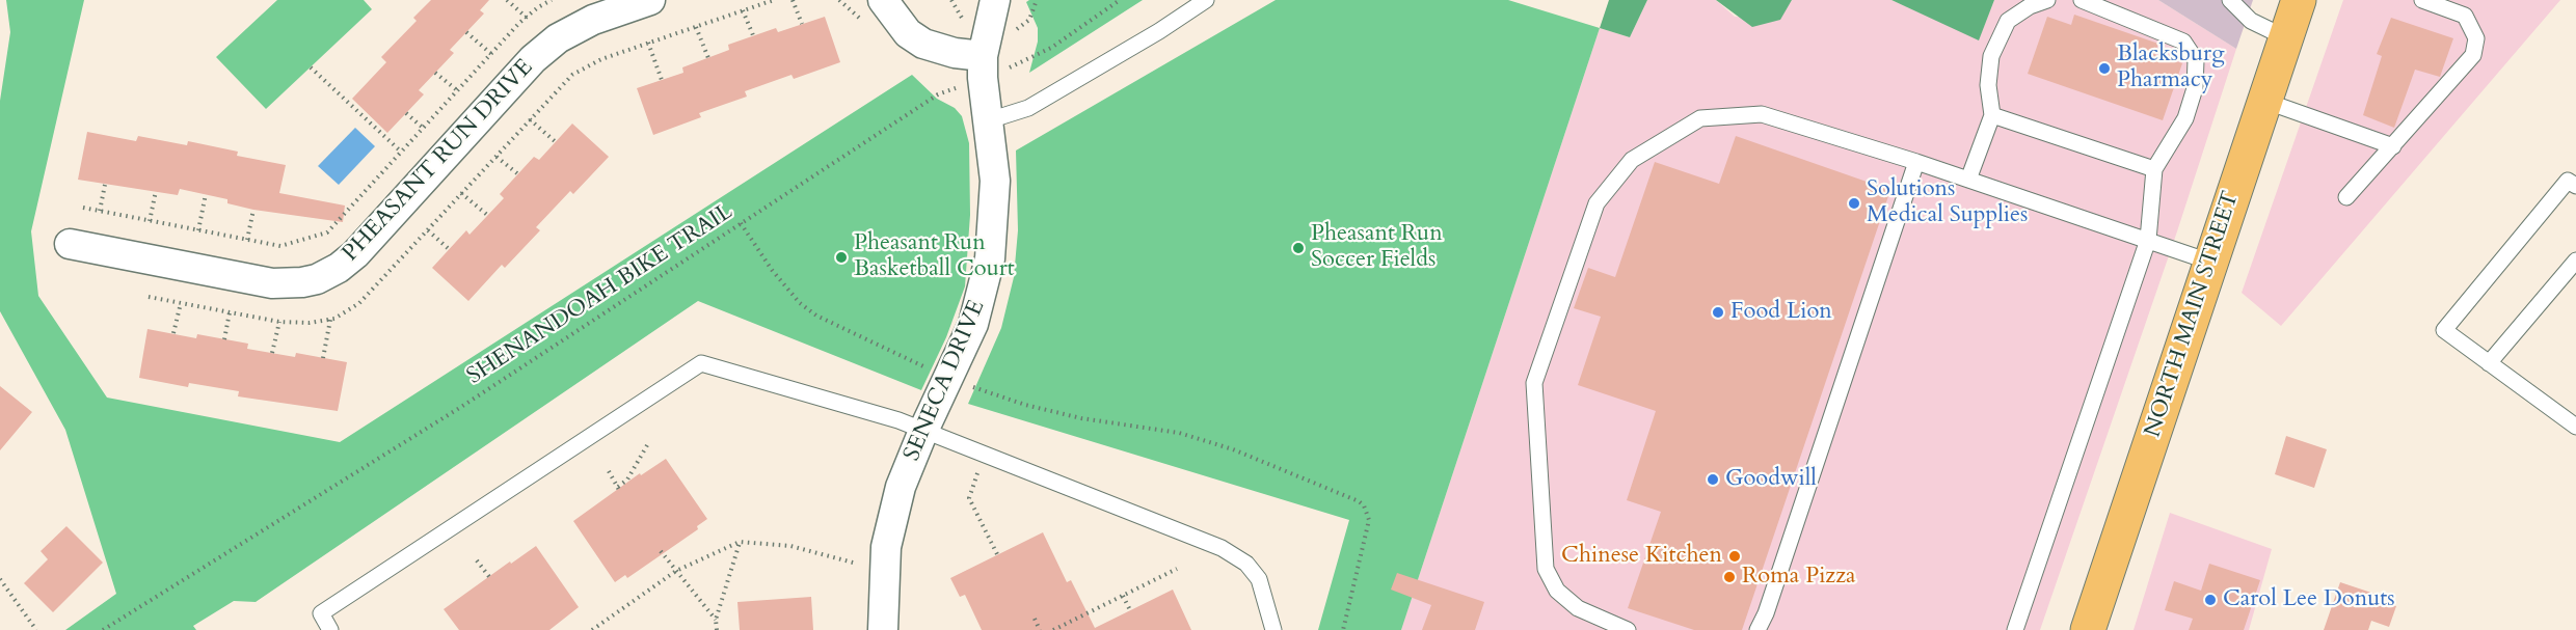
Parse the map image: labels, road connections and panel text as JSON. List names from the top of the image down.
{
  "streets": {
    "main road": ["NORTH MAIN STREET"],
    "street": ["PHEASANT RUN DRIVE", "SENECA DRIVE"],
    "path": ["SHENANDOAH BIKE TRAIL"]
  },
  "crossings": [
    ["SHENANDOAH BIKE TRAIL", "SENECA DRIVE"]
  ],
  "places": [
    "Blacksburg Pharmacy",
    "Solutions Medical Supplies",
    "Pheasant Run Soccer Fields",
    "Pheasant Run Basketball Court",
    "Food Lion",
    "Goodwill",
    "Chinese Kitchen",
    "Roma Pizza",
    "Carol Lee Donuts"
  ]
}
